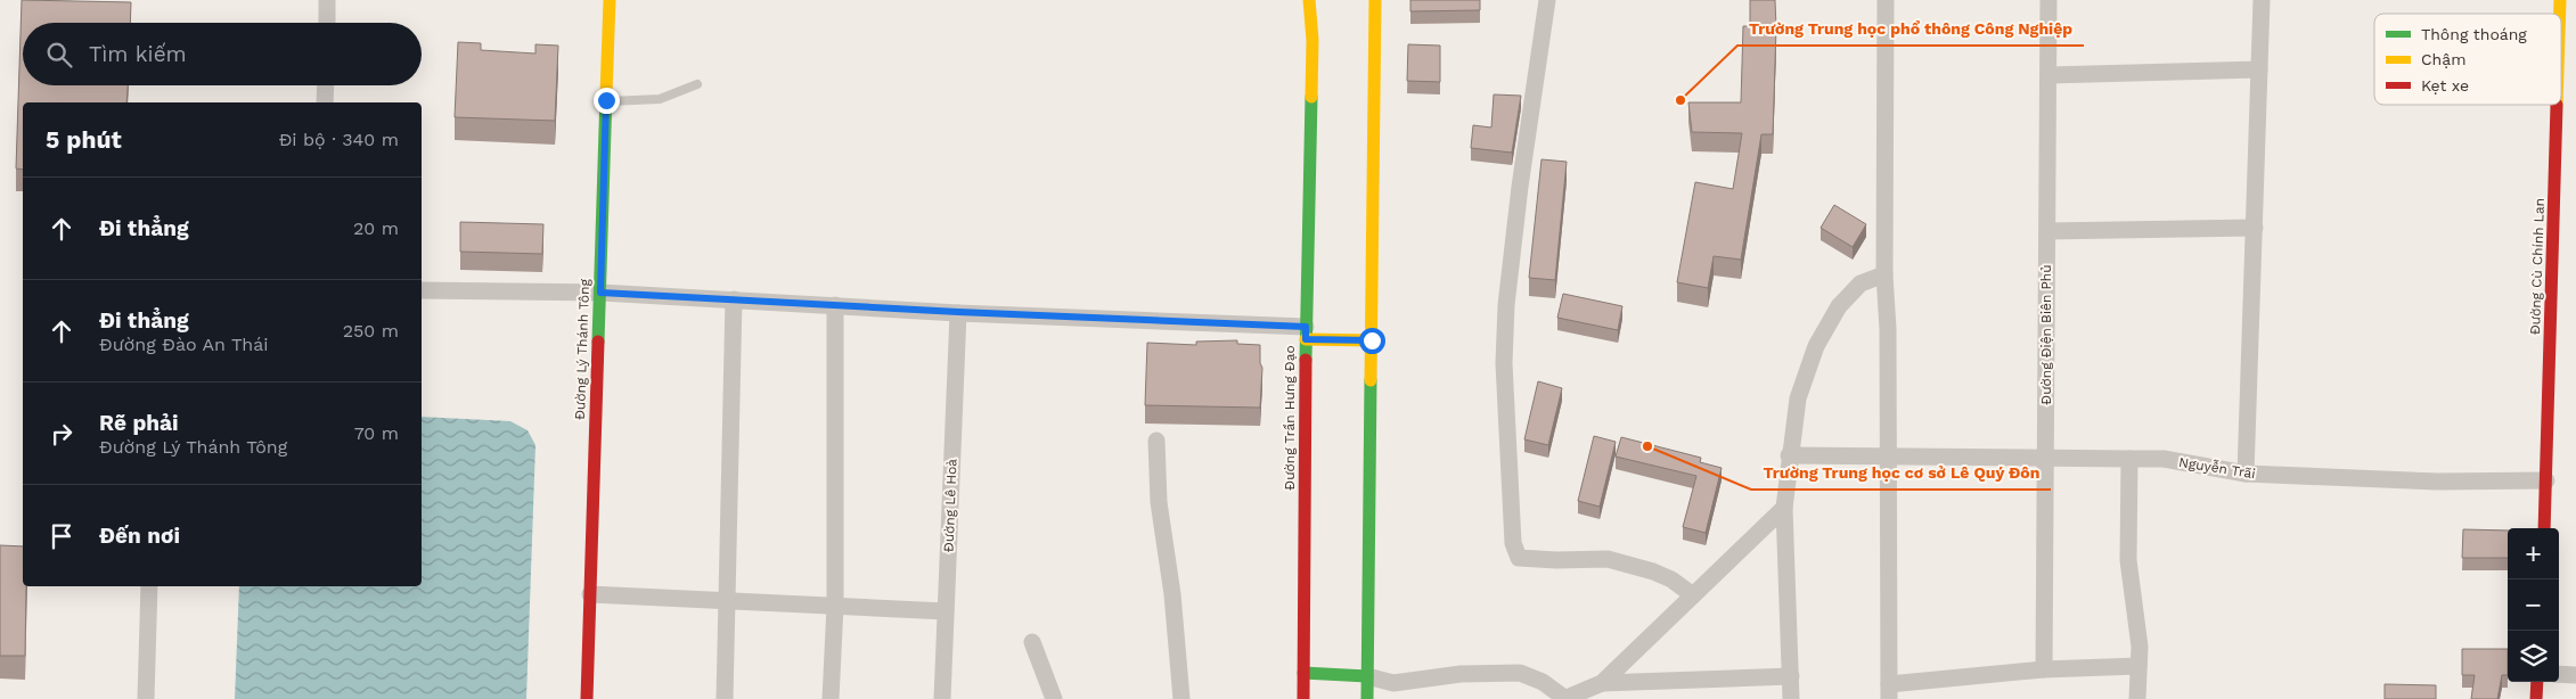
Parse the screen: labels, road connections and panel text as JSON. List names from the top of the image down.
{
  "streets": {
    "main road": ["Đường Cù Chính Lan", "Đường Lý Thánh Tông", "Đường Trần Hưng Đạo"],
    "street": ["Đường Điện Biên Phủ", "Nguyễn Trãi", "Đường Lê Hoà"]
  },
  "crossings": [
    ["Đường Cù Chính Lan", "Nguyễn Trãi"],
    ["Đường Điện Biên Phủ", "Nguyễn Trãi"]
  ],
  "places": ["Trường Trung học phổ thông Công Nghiệp", "Trường Trung học cơ sở Lê Quý Đôn"],
  "legend": ["Thông thoáng", "Chậm", "Kẹt xe"],
  "page": {
    "search": "Tìm kiếm",
    "heading": ["5 phút", "Đi bộ · 340 m"],
    "list": [
      ["Đi thẳng", "20 m"],
      ["Đi thẳng", "Đường Đào An Thái", "250 m"],
      ["Rẽ phải", "Đường Lý Thánh Tông", "70 m"],
      "Đến nơi"
    ],
    "map_buttons": ["+", "−"]
  }
}
